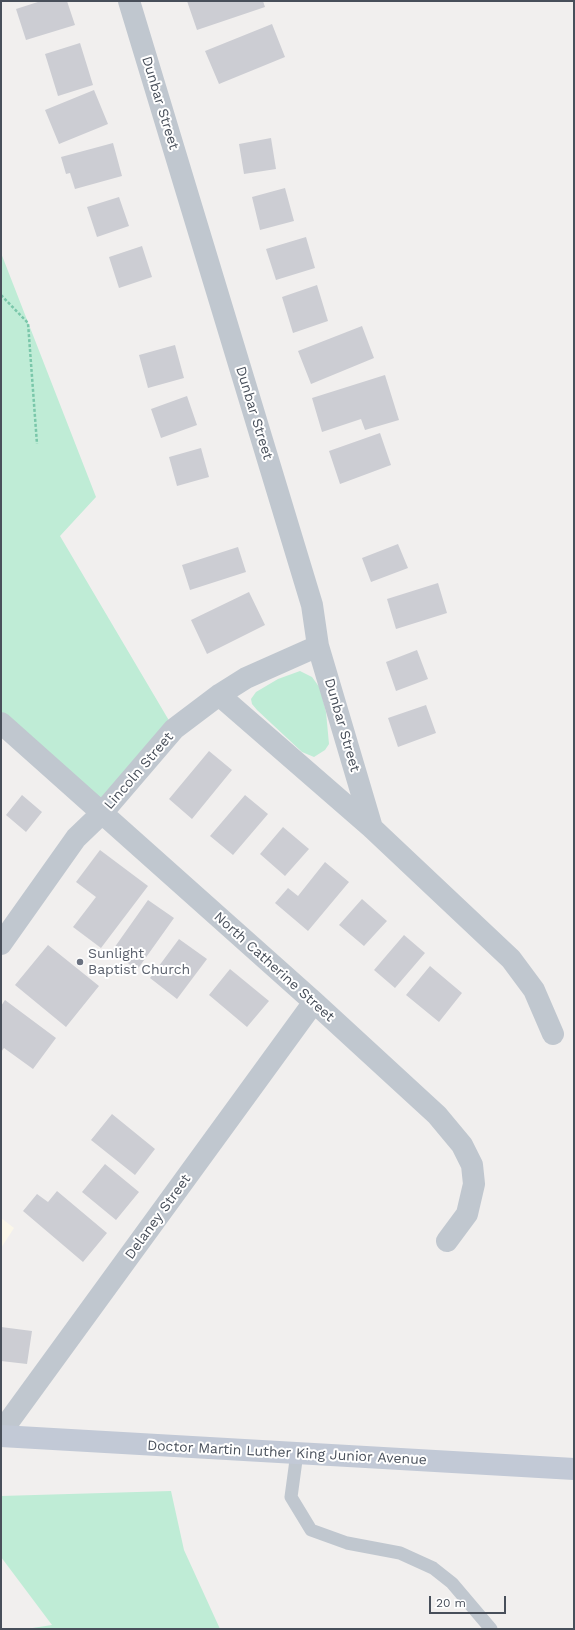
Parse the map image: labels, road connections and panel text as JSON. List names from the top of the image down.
{
  "streets": {
    "main road": ["Doctor Martin Luther King Junior Avenue"],
    "street": [
      "Dunbar Street",
      "Lincoln Street",
      "North Catherine Street",
      "Delaney Street"
    ]
  },
  "crossings": [
    ["Dunbar Street", "Lincoln Street"],
    ["Lincoln Street", "North Catherine Street"],
    ["North Catherine Street", "Delaney Street"]
  ],
  "places": ["Sunlight Baptist Church"],
  "scale_bar": "20 m"
}
